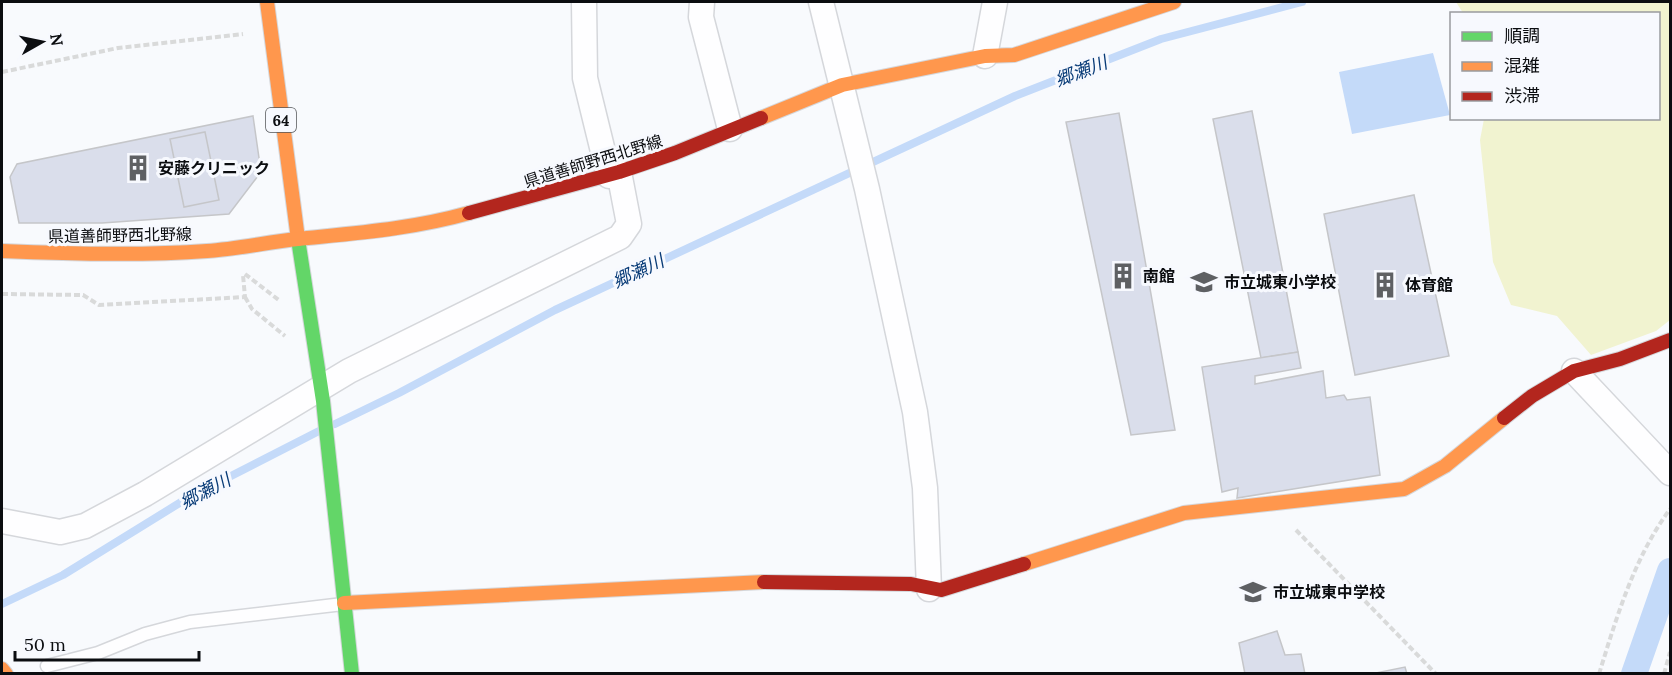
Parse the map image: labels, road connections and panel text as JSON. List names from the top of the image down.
{
  "streets": {
    "main road": ["64", "県道善師野西北野線"]
  },
  "crossings": [
    ["64", "県道善師野西北野線"]
  ],
  "water": ["郷瀬川"],
  "places": {
    "building": ["安藤クリニック", "南館", "体育館"],
    "school or university": ["市立城東小学校", "市立城東中学校"]
  },
  "legend": ["順調", "混雑", "渋滞"],
  "scale_bar": "50 m",
  "north": "right"
}
